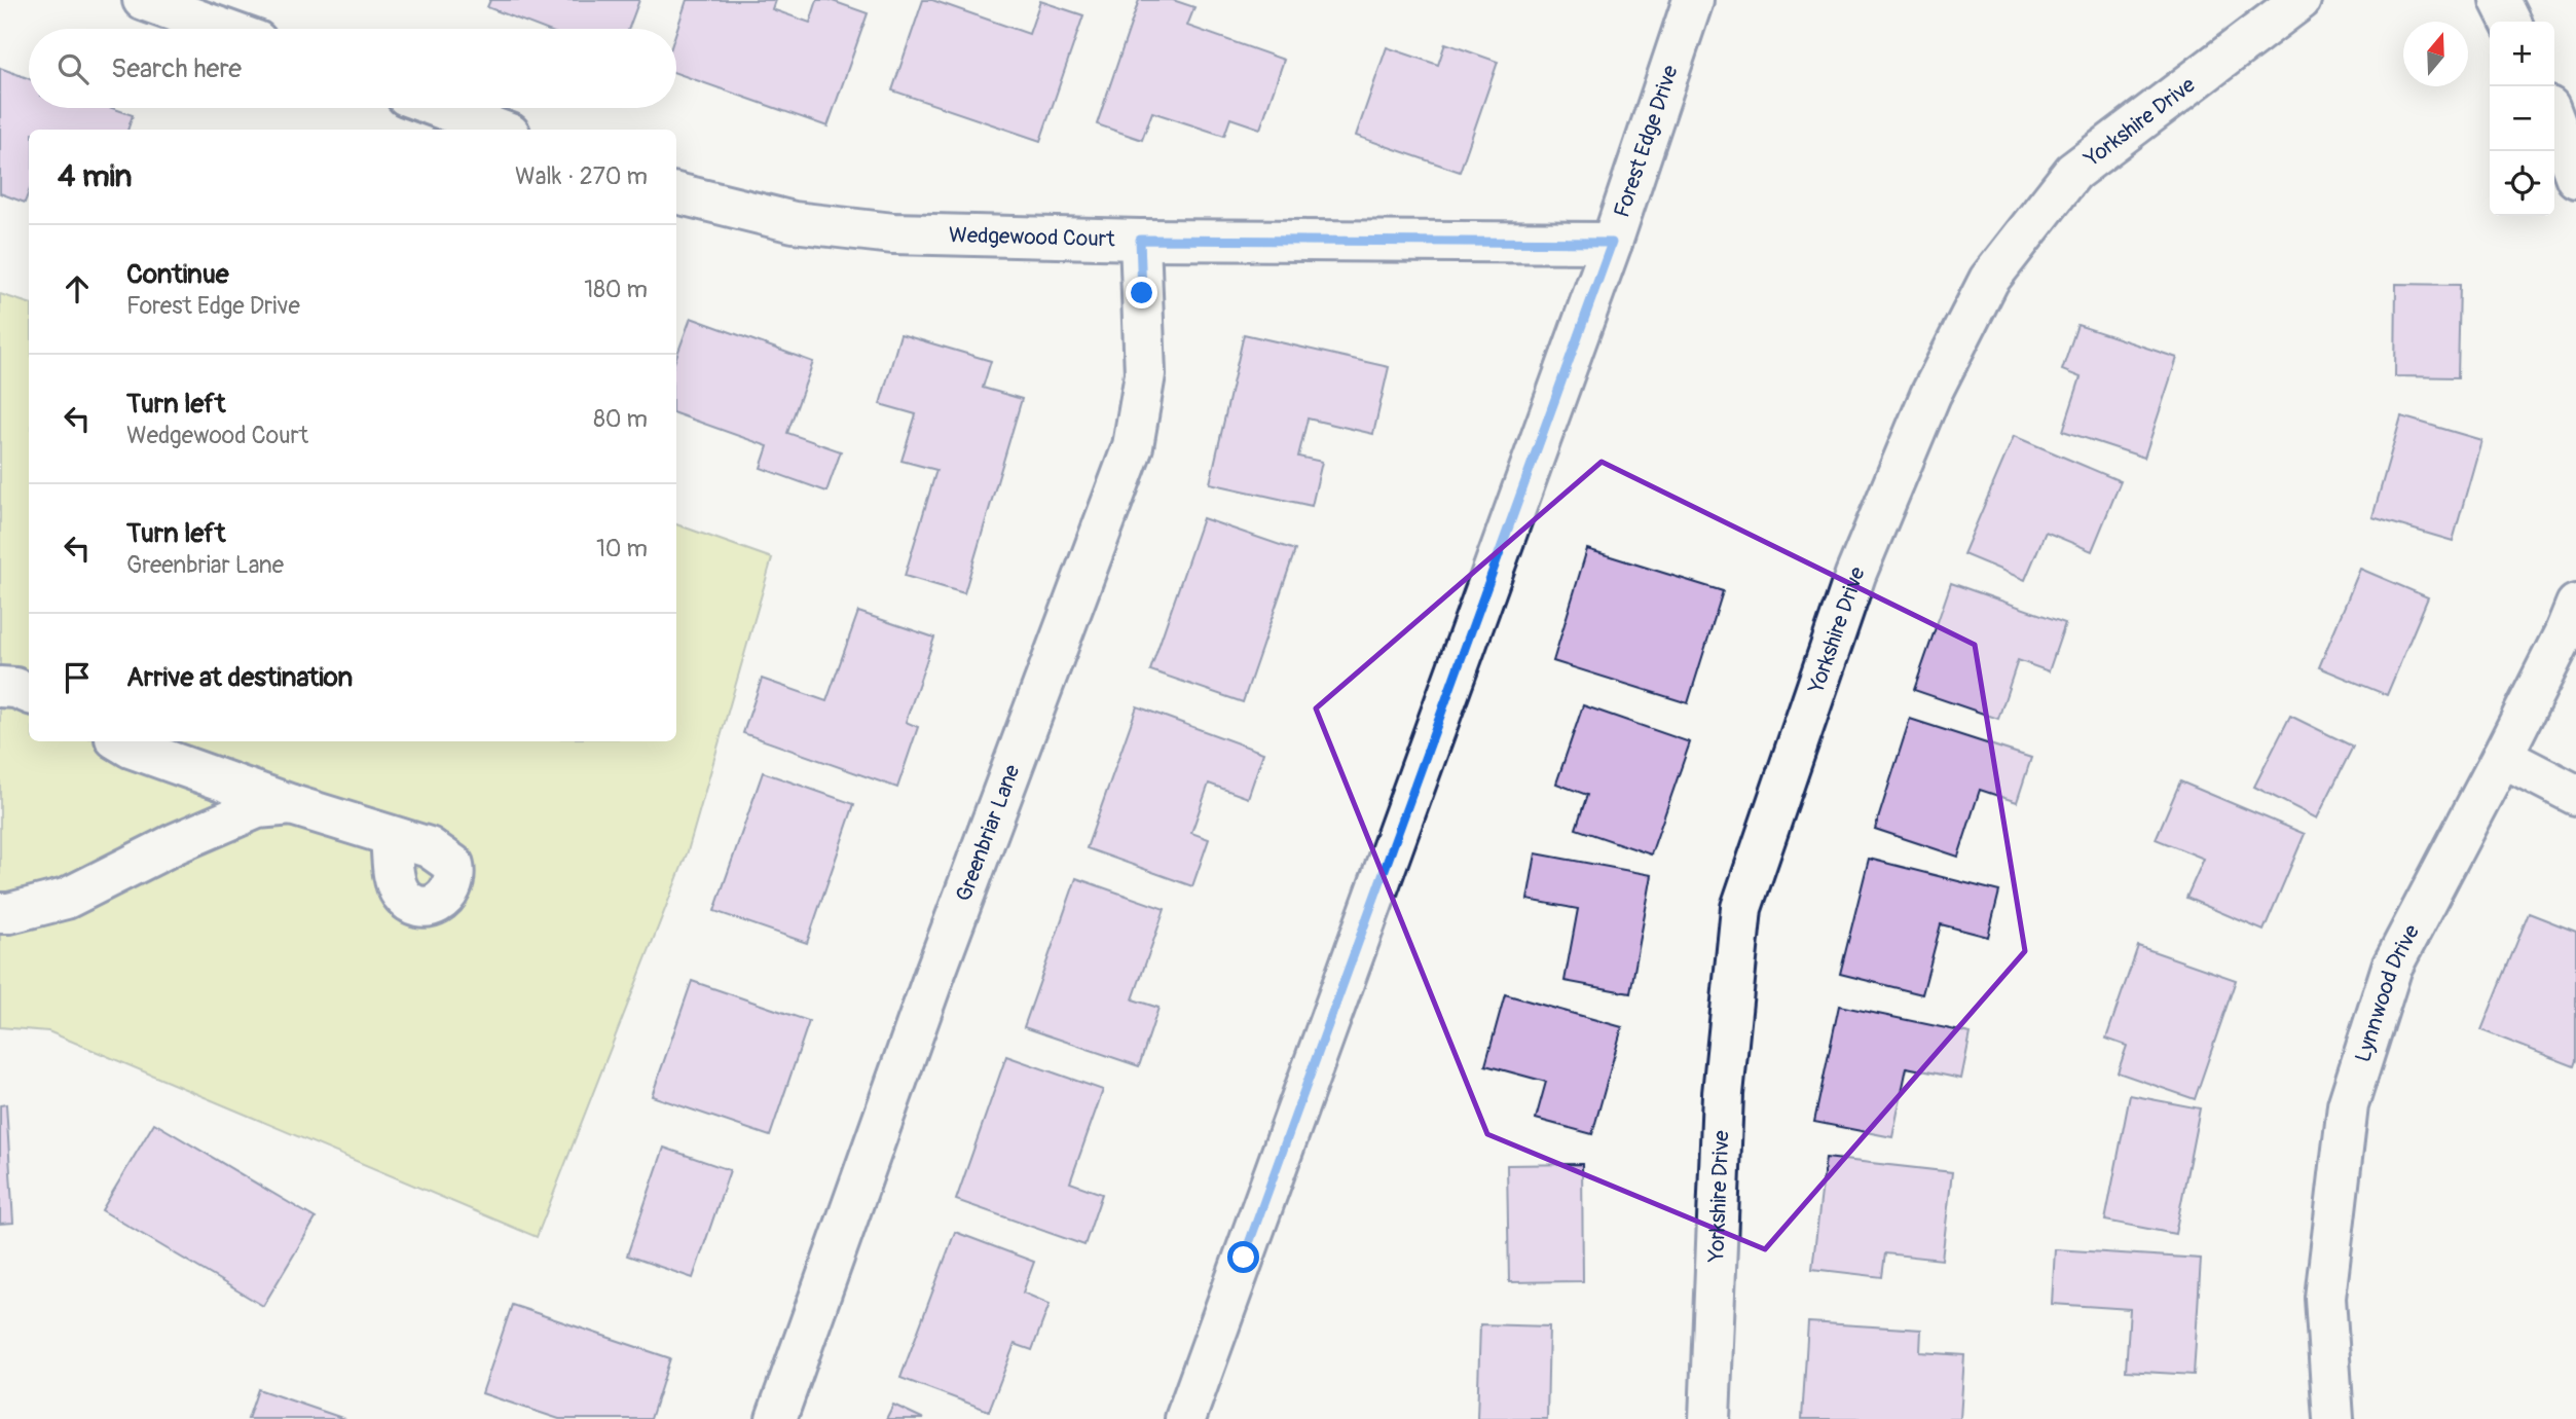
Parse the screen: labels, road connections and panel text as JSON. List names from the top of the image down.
{
  "streets": {
    "street": [
      "Yorkshire Drive",
      "Forest Edge Drive",
      "Wedgewood Court",
      "Greenbriar Lane",
      "Lynnwood Drive"
    ]
  },
  "crossings": [
    ["Forest Edge Drive", "Wedgewood Court"],
    ["Wedgewood Court", "Greenbriar Lane"]
  ],
  "north": "top",
  "page": {
    "map_buttons": ["+", "−"],
    "search": "Search here",
    "heading": ["4 min", "Walk · 270 m"],
    "list": [
      ["Continue", "Forest Edge Drive", "180 m"],
      ["Turn left", "Wedgewood Court", "80 m"],
      ["Turn left", "Greenbriar Lane", "10 m"],
      "Arrive at destination"
    ]
  }
}
